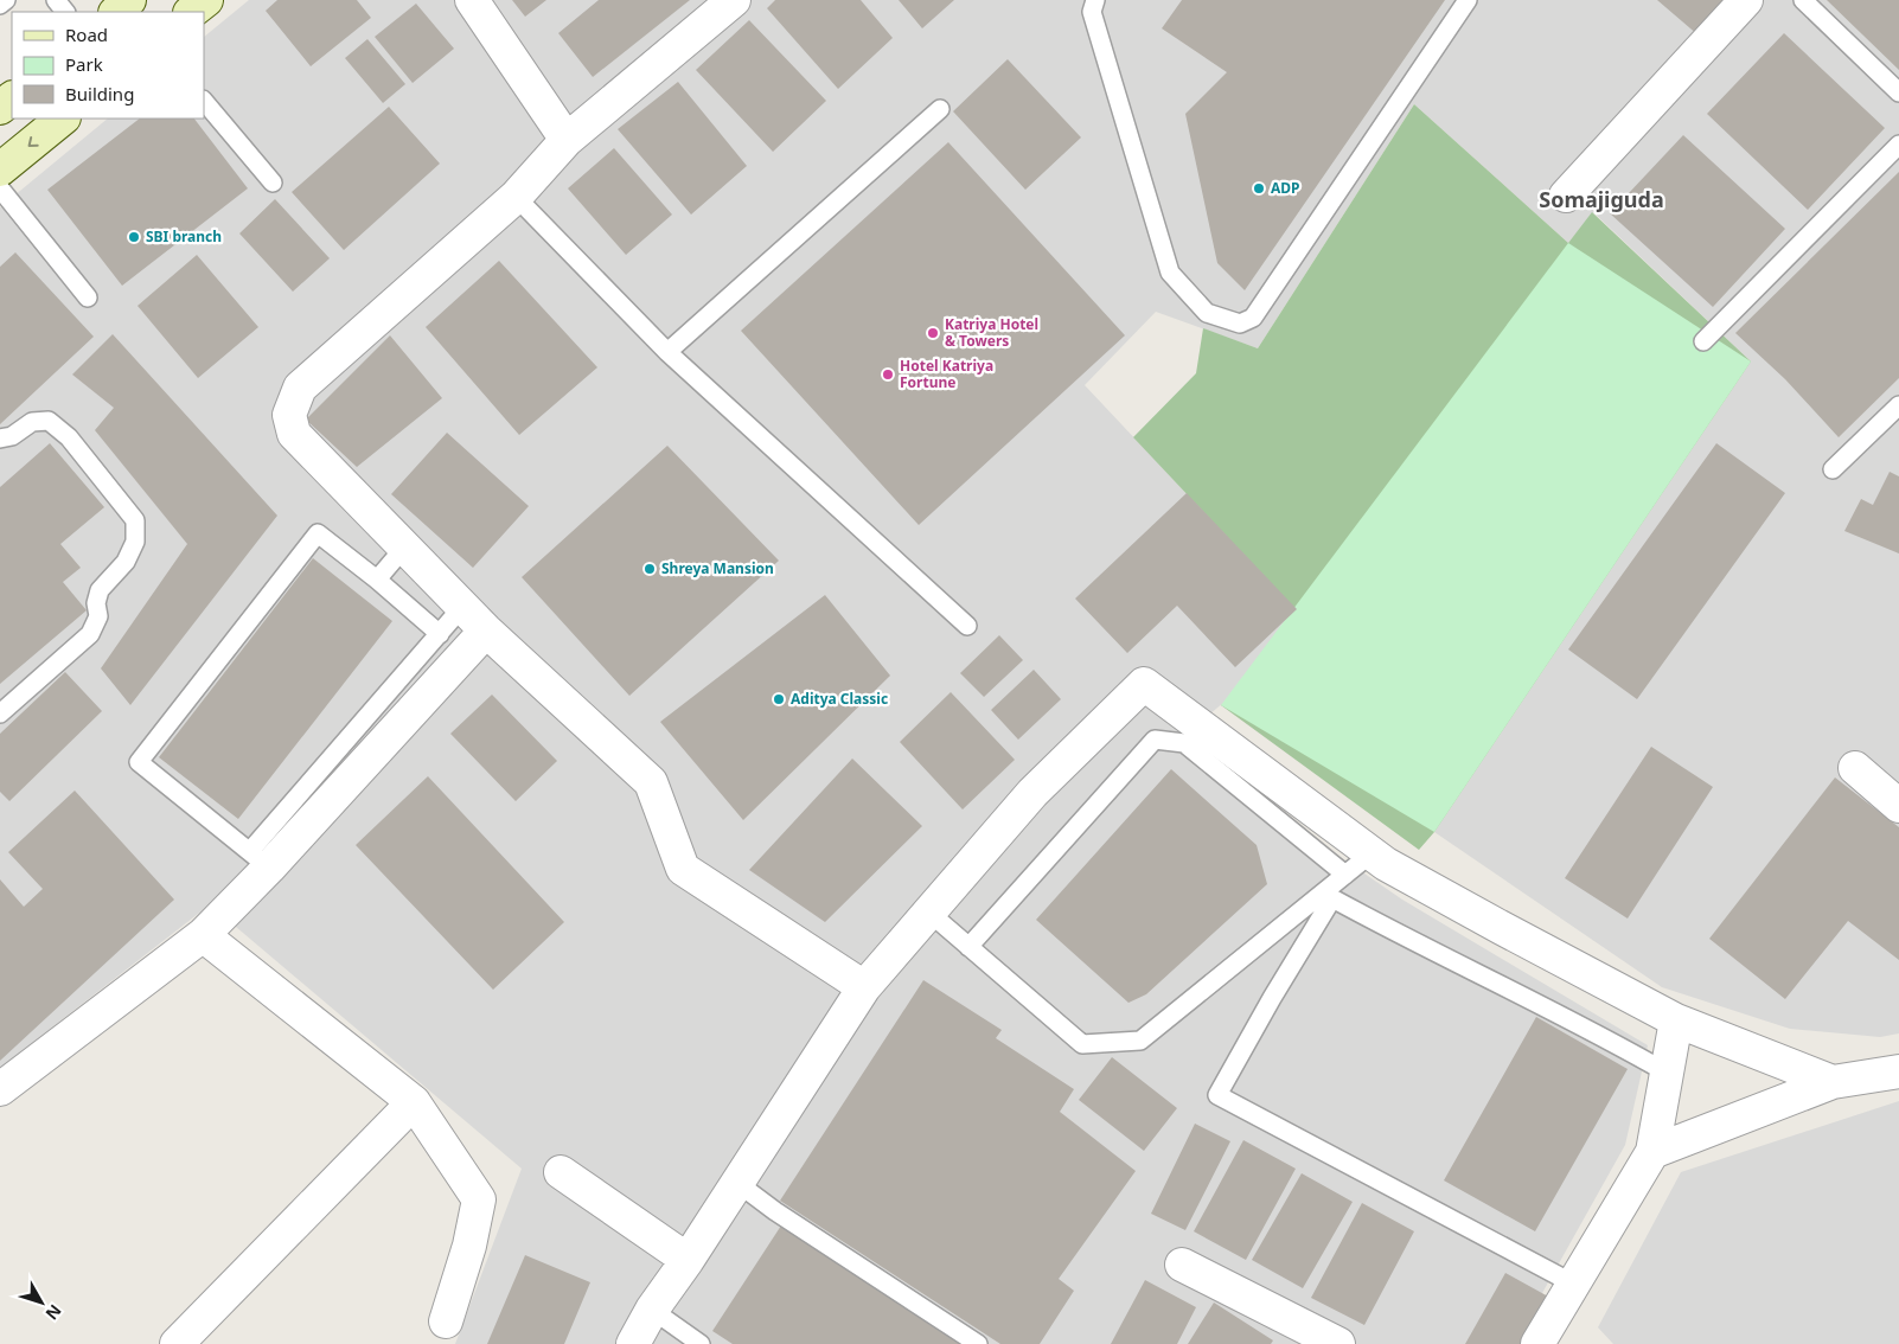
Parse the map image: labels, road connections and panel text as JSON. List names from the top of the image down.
{
  "districts": ["Somajiguda"],
  "places": [
    "ADP",
    "SBI branch",
    "Katriya Hotel & Towers",
    "Hotel Katriya Fortune",
    "Shreya Mansion",
    "Aditya Classic"
  ],
  "legend": ["Road", "Park", "Building"],
  "north": "bottom right"
}
